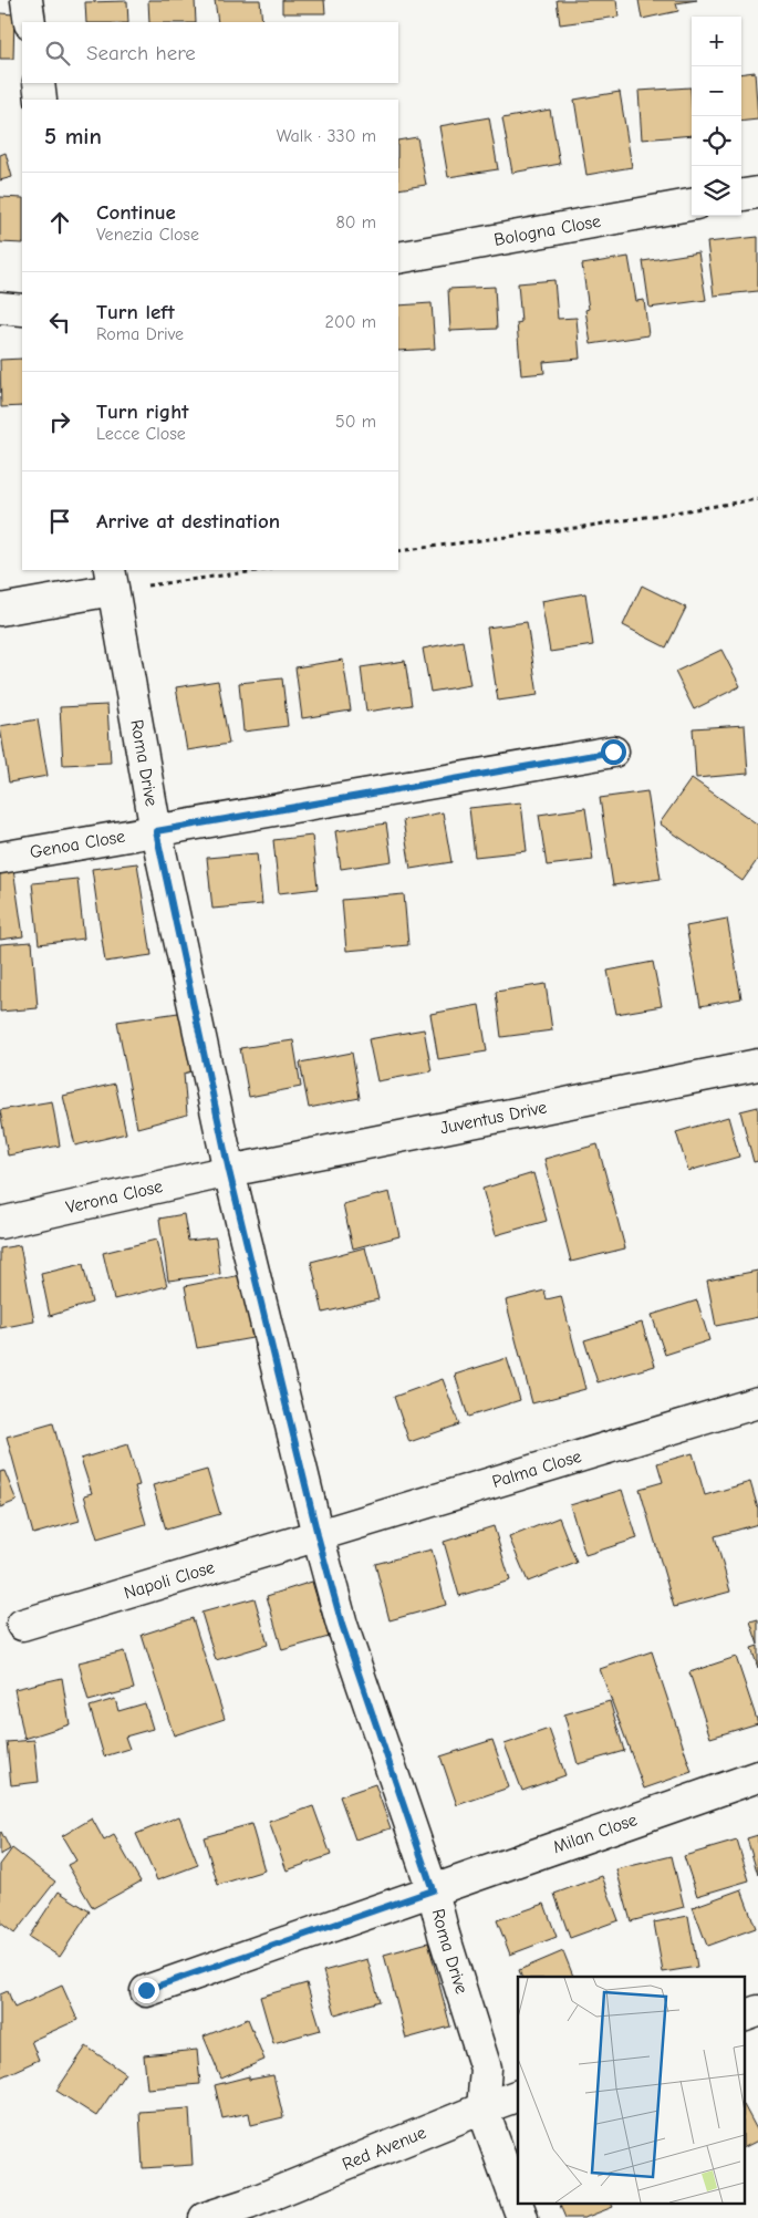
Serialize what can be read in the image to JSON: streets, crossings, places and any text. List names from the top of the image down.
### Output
{
  "streets": {
    "street": [
      "Bologna Close",
      "Roma Drive",
      "Genoa Close",
      "Juventus Drive",
      "Verona Close",
      "Palma Close",
      "Napoli Close",
      "Milan Close",
      "Red Avenue"
    ]
  },
  "crossings": [
    ["Roma Drive", "Genoa Close"],
    ["Roma Drive", "Juventus Drive"],
    ["Roma Drive", "Verona Close"],
    ["Roma Drive", "Palma Close"],
    ["Roma Drive", "Napoli Close"],
    ["Roma Drive", "Milan Close"],
    ["Roma Drive", "Red Avenue"],
    ["Juventus Drive", "Verona Close"],
    ["Palma Close", "Napoli Close"]
  ],
  "page": {
    "map_buttons": ["+", "−"],
    "search": "Search here",
    "heading": ["5 min", "Walk · 330 m"],
    "list": [
      ["Continue", "Venezia Close", "80 m"],
      ["Turn left", "Roma Drive", "200 m"],
      ["Turn right", "Lecce Close", "50 m"],
      "Arrive at destination"
    ]
  }
}
